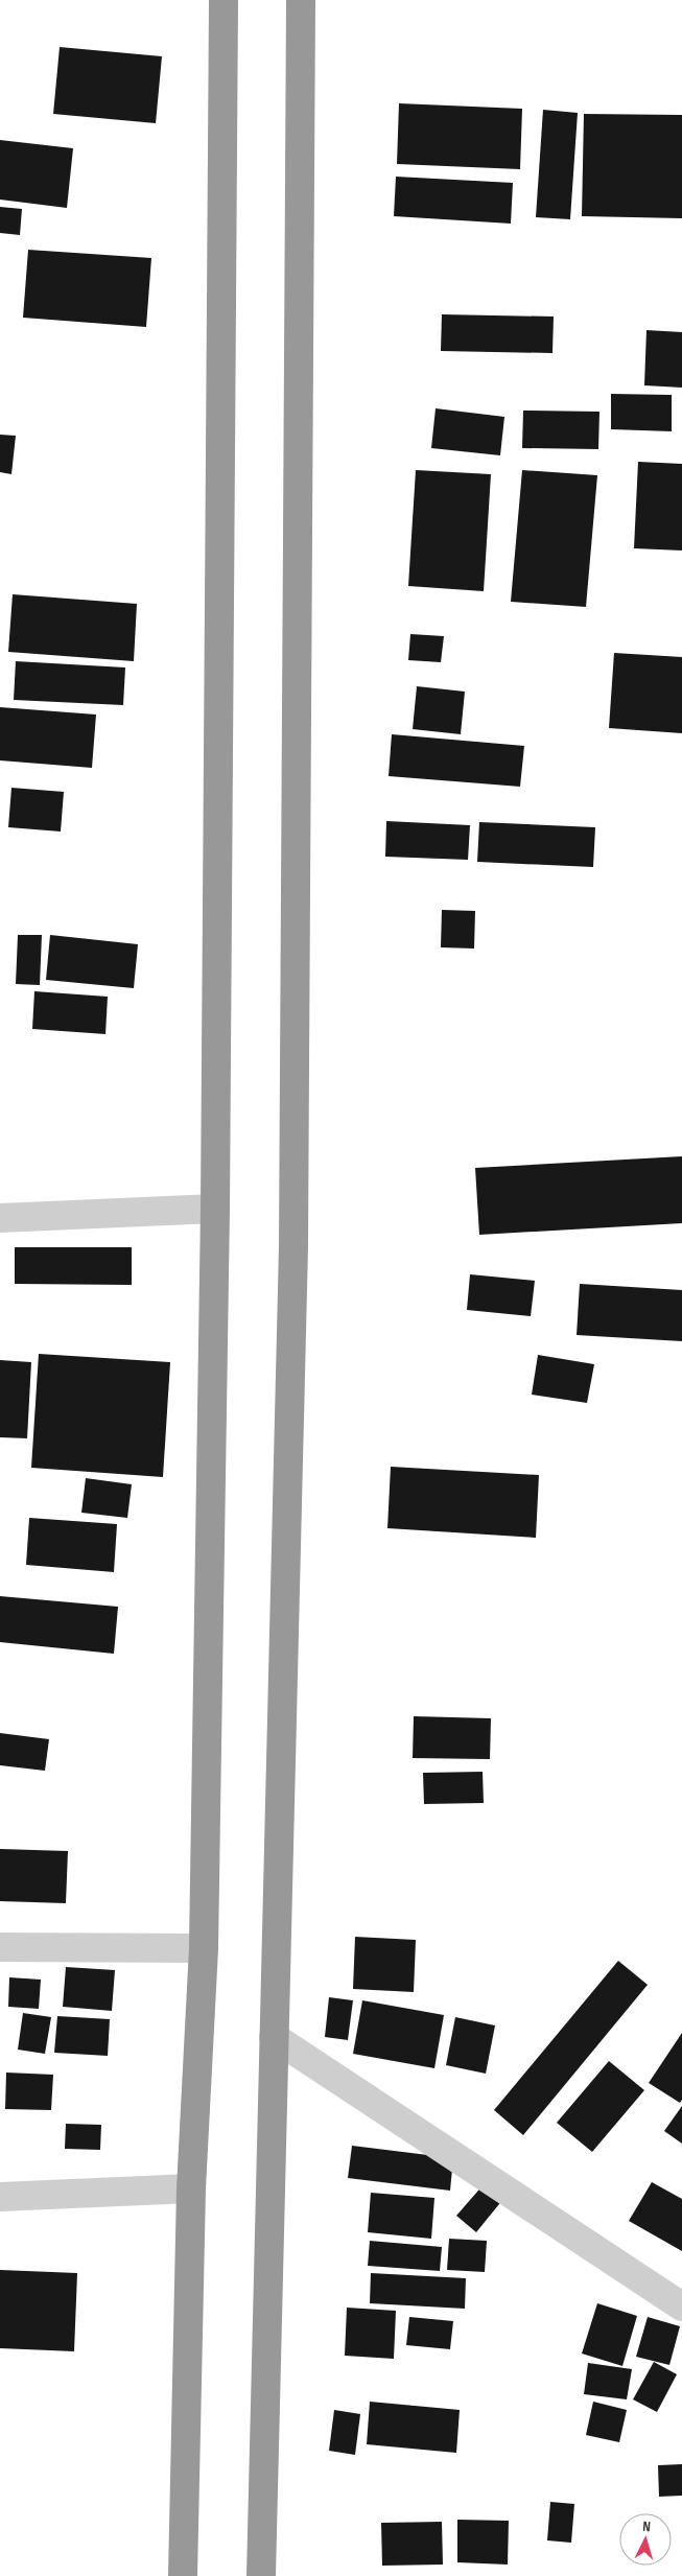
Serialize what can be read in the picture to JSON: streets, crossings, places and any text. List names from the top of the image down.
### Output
{
  "north": "top"
}
